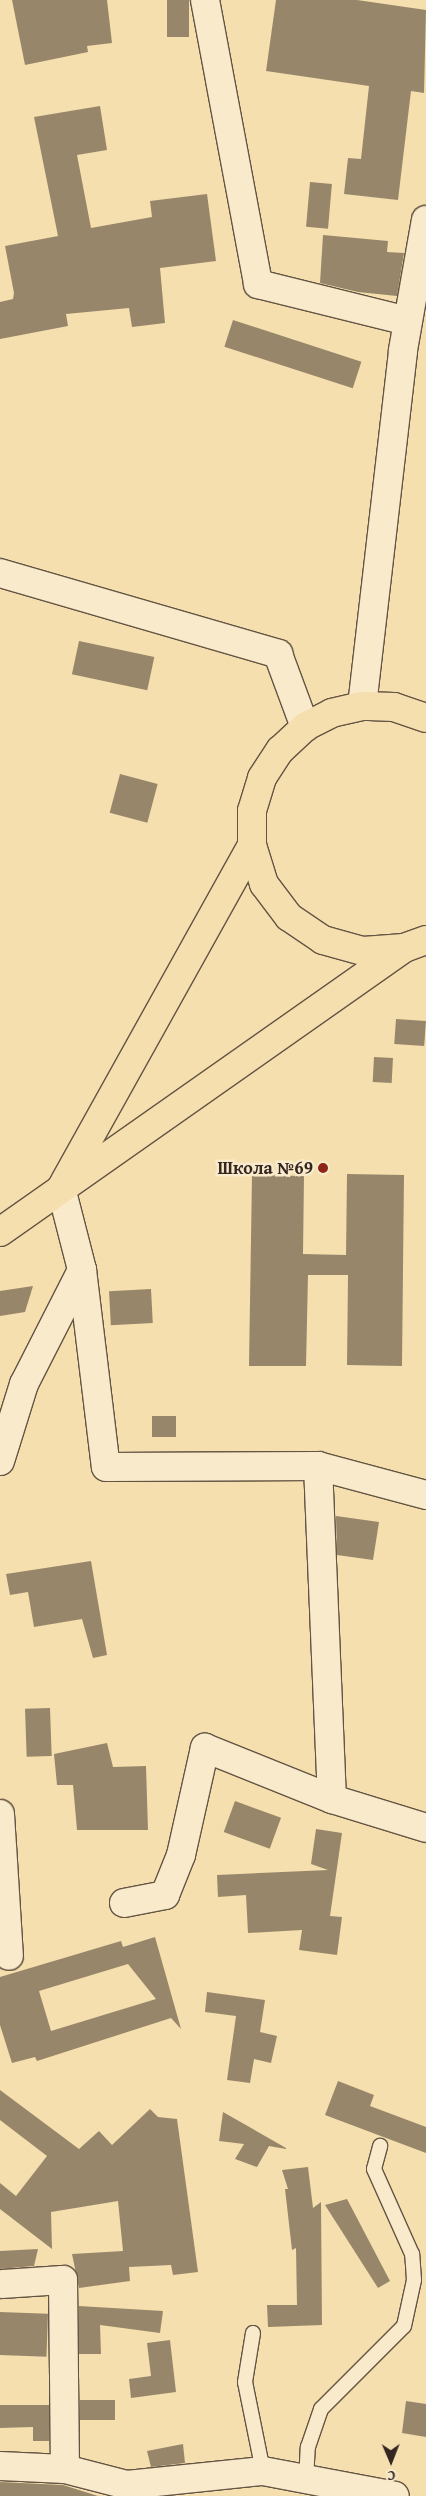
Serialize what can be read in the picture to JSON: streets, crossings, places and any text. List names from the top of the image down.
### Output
{
  "places": ["Школа №69"],
  "north": "bottom"
}
